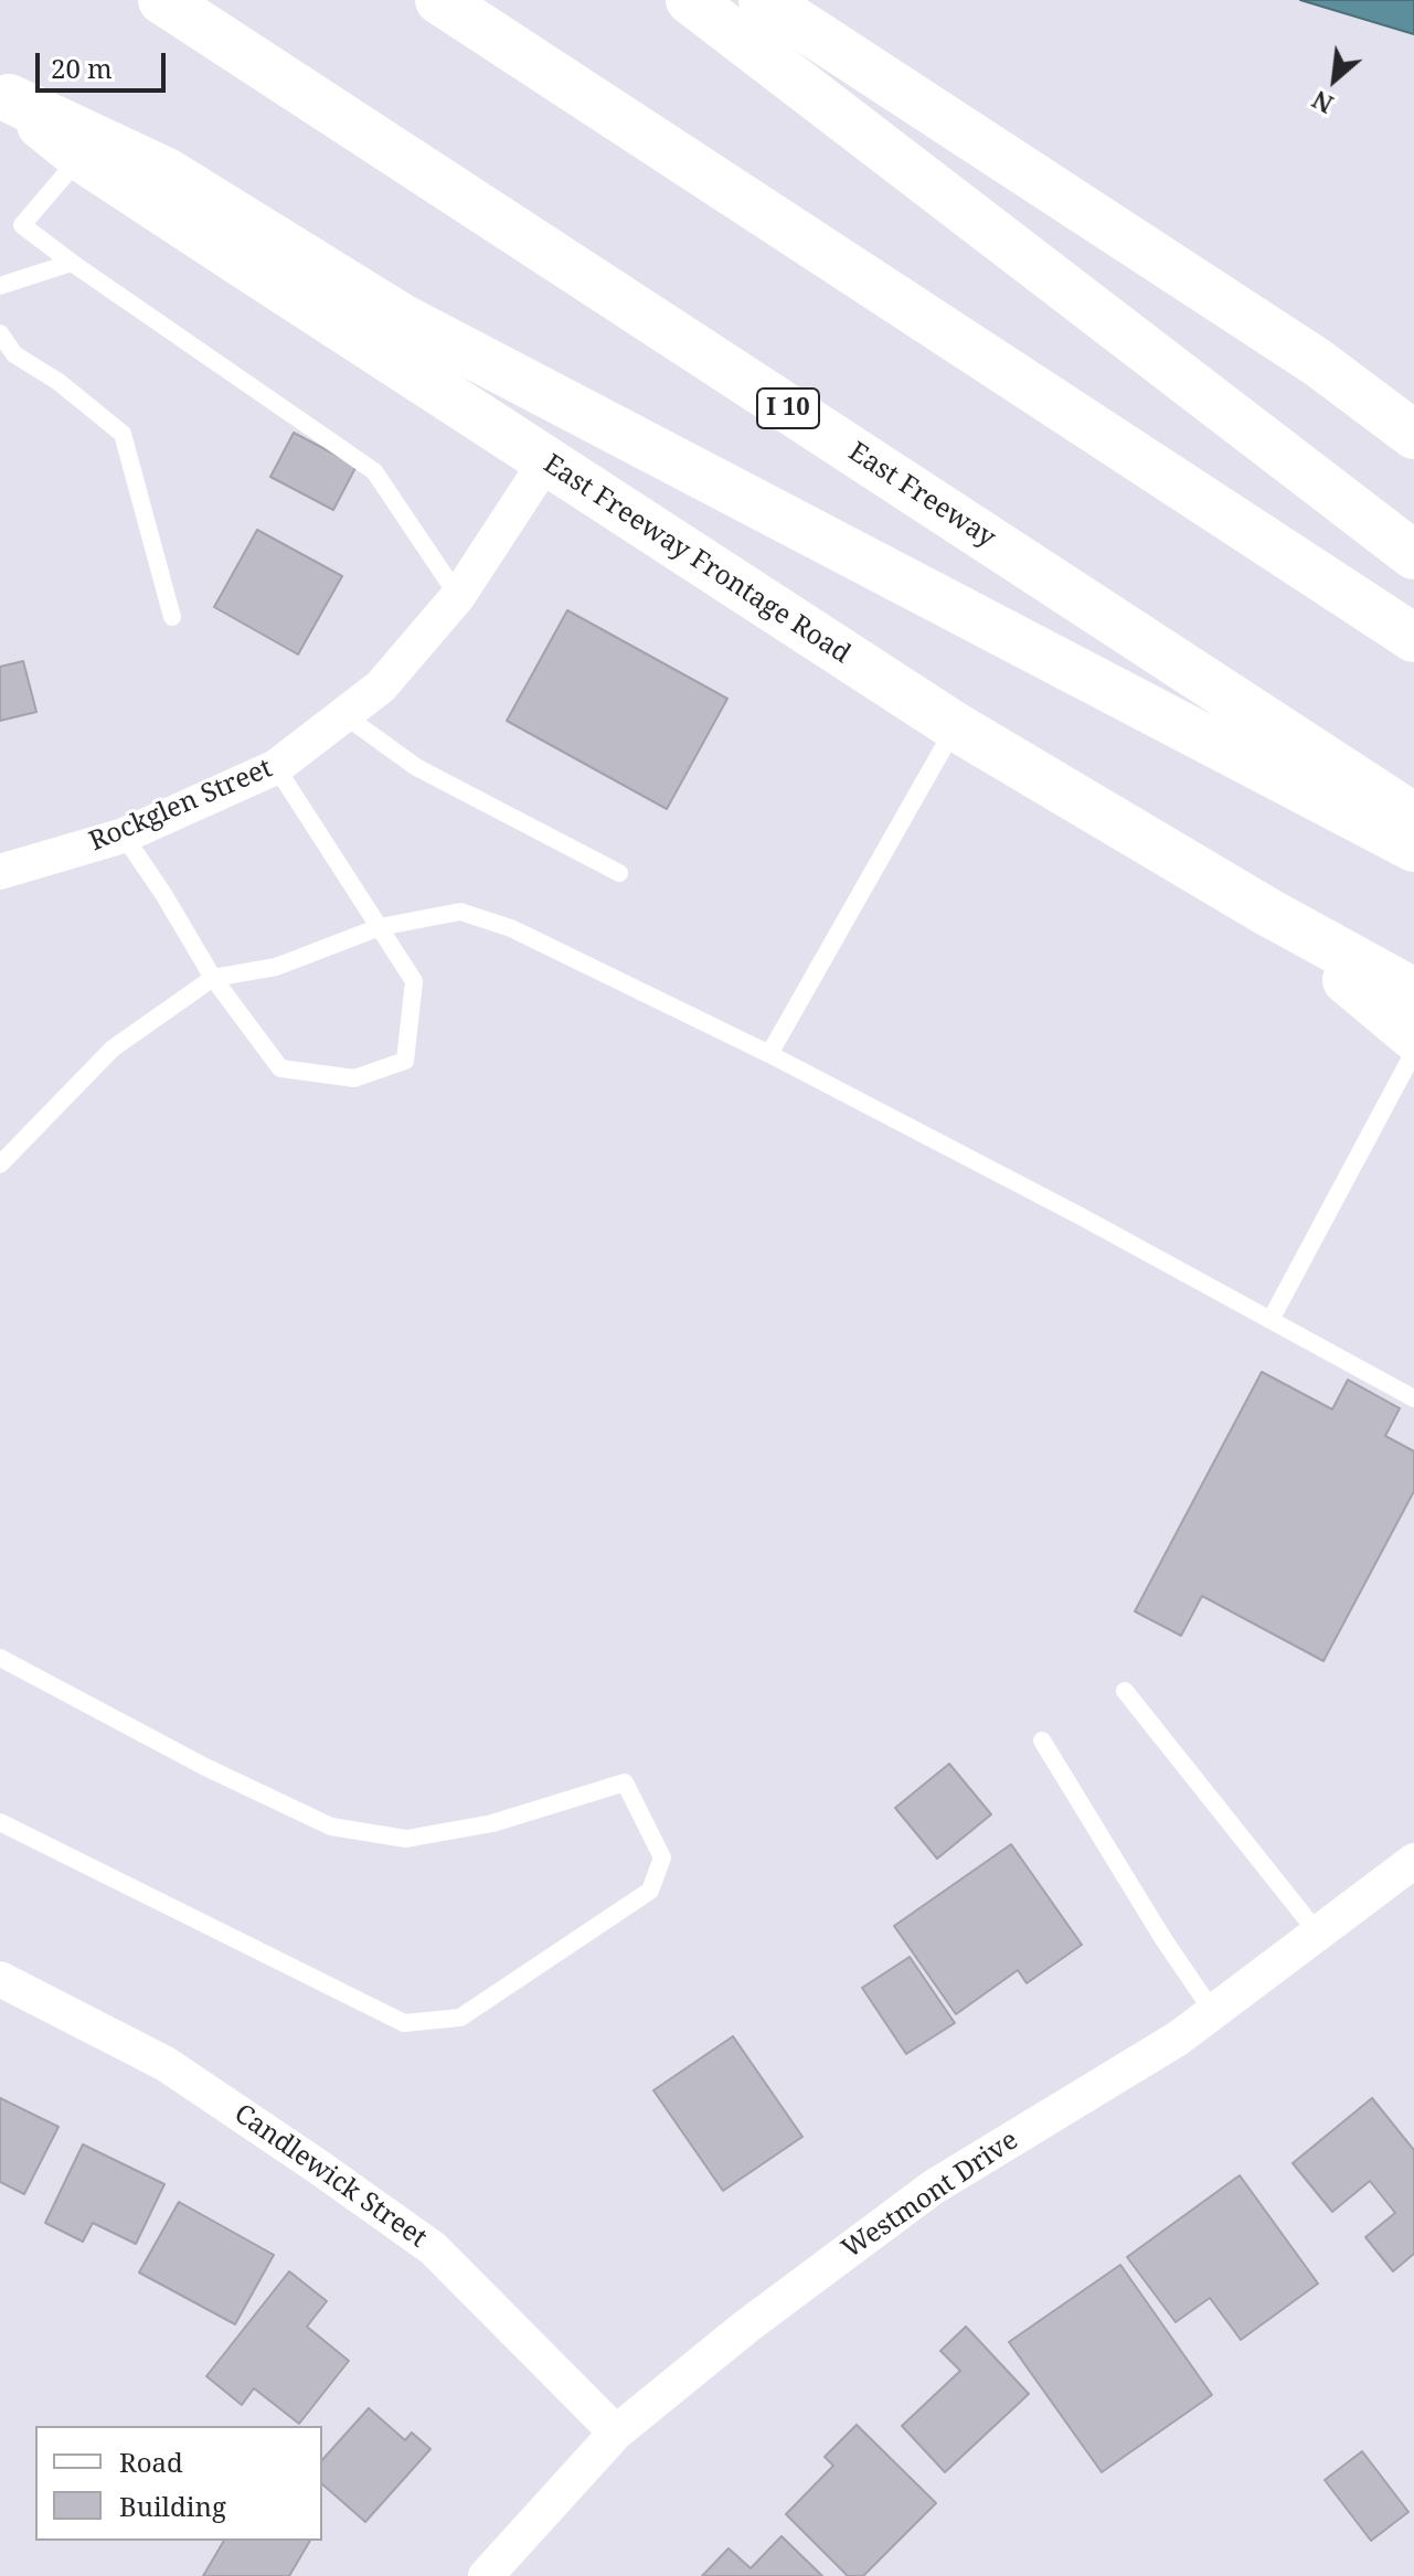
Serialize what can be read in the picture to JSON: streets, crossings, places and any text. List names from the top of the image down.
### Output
{
  "streets": {
    "main road": ["I 10", "East Freeway", "East Freeway Frontage Road"],
    "street": ["Rockglen Street", "Candlewick Street", "Westmont Drive"]
  },
  "crossings": [
    ["East Freeway Frontage Road", "Rockglen Street"],
    ["Candlewick Street", "Westmont Drive"]
  ],
  "legend": ["Road", "Building"],
  "scale_bar": "20 m",
  "north": "bottom left"
}
